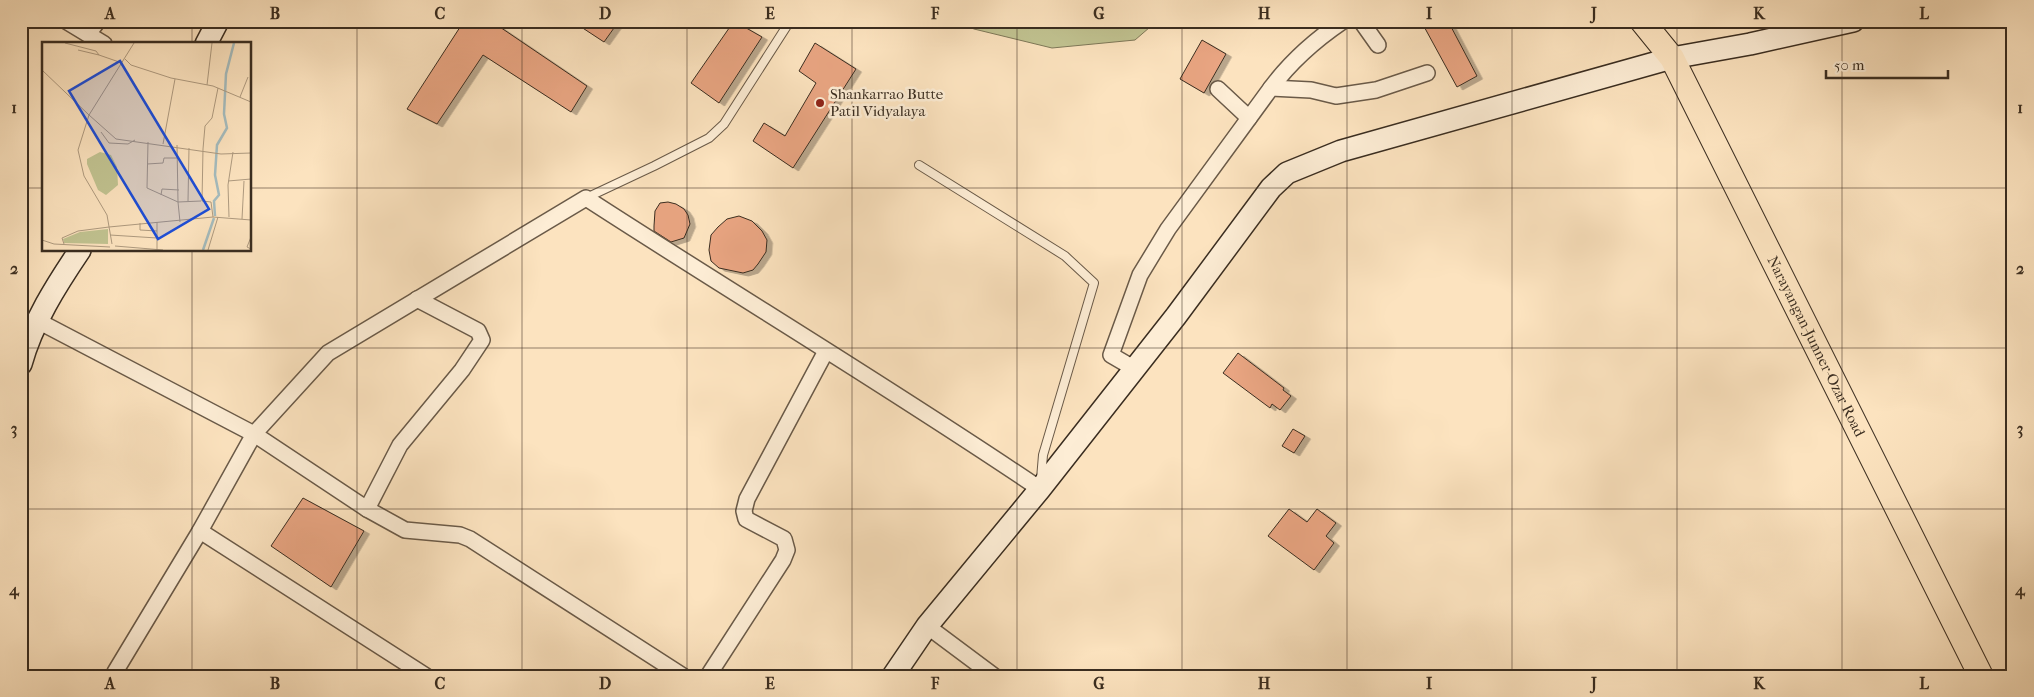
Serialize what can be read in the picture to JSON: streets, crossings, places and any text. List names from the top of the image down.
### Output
{
  "streets": {
    "main road": ["Narayangan-Junner-Ozar Road"]
  },
  "places": ["Shankarrao Butte Patil Vidyalaya"],
  "scale_bar": "50 m",
  "grid": {
    "columns": [
      "A",
      "B",
      "C",
      "D",
      "E",
      "F",
      "G",
      "H",
      "I",
      "J",
      "K",
      "L"
    ],
    "rows": [
      "1",
      "2",
      "3",
      "4"
    ]
  }
}
